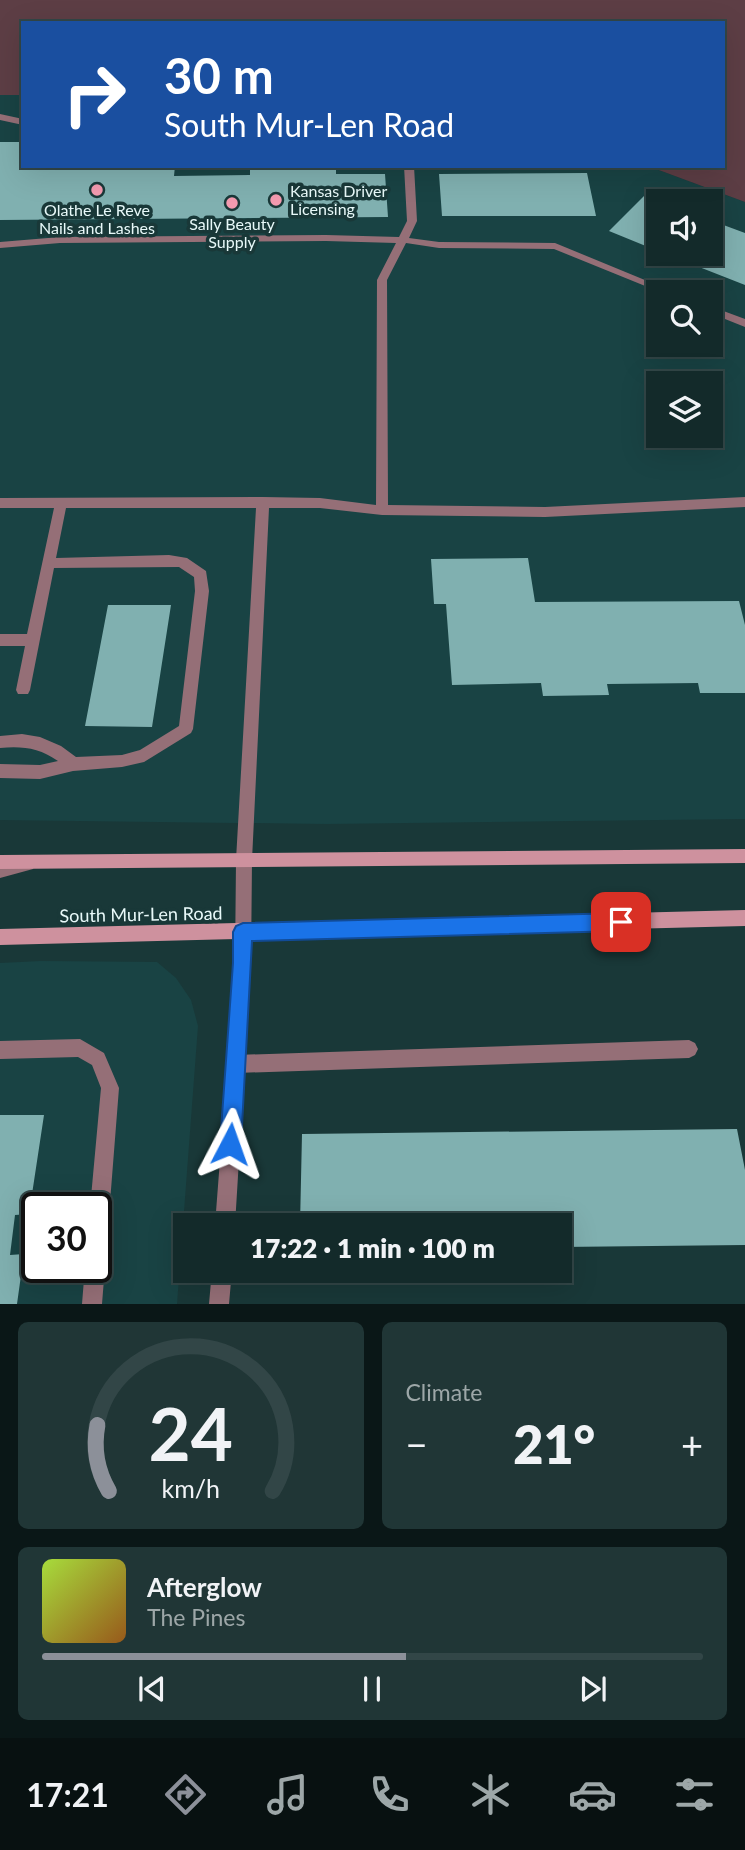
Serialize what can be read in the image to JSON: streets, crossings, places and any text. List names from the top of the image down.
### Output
{
  "streets": {
    "main road": ["South Mur-Len Road"]
  },
  "places": ["Olathe Le Reve Nails and Lashes", "Kansas Driver Licensing", "Sally Beauty Supply"],
  "page": {
    "turn": ["30 m", "South Mur-Len Road"],
    "limit": "30",
    "trip": "17:22 · 1 min · 100 m",
    "tile": "Climate",
    "heat": ["−", "21°", "+"],
    "song": ["Afterglow", "The Pines"],
    "tabs": "17:21",
    "gauge": ["24", "km/h"]
  }
}
